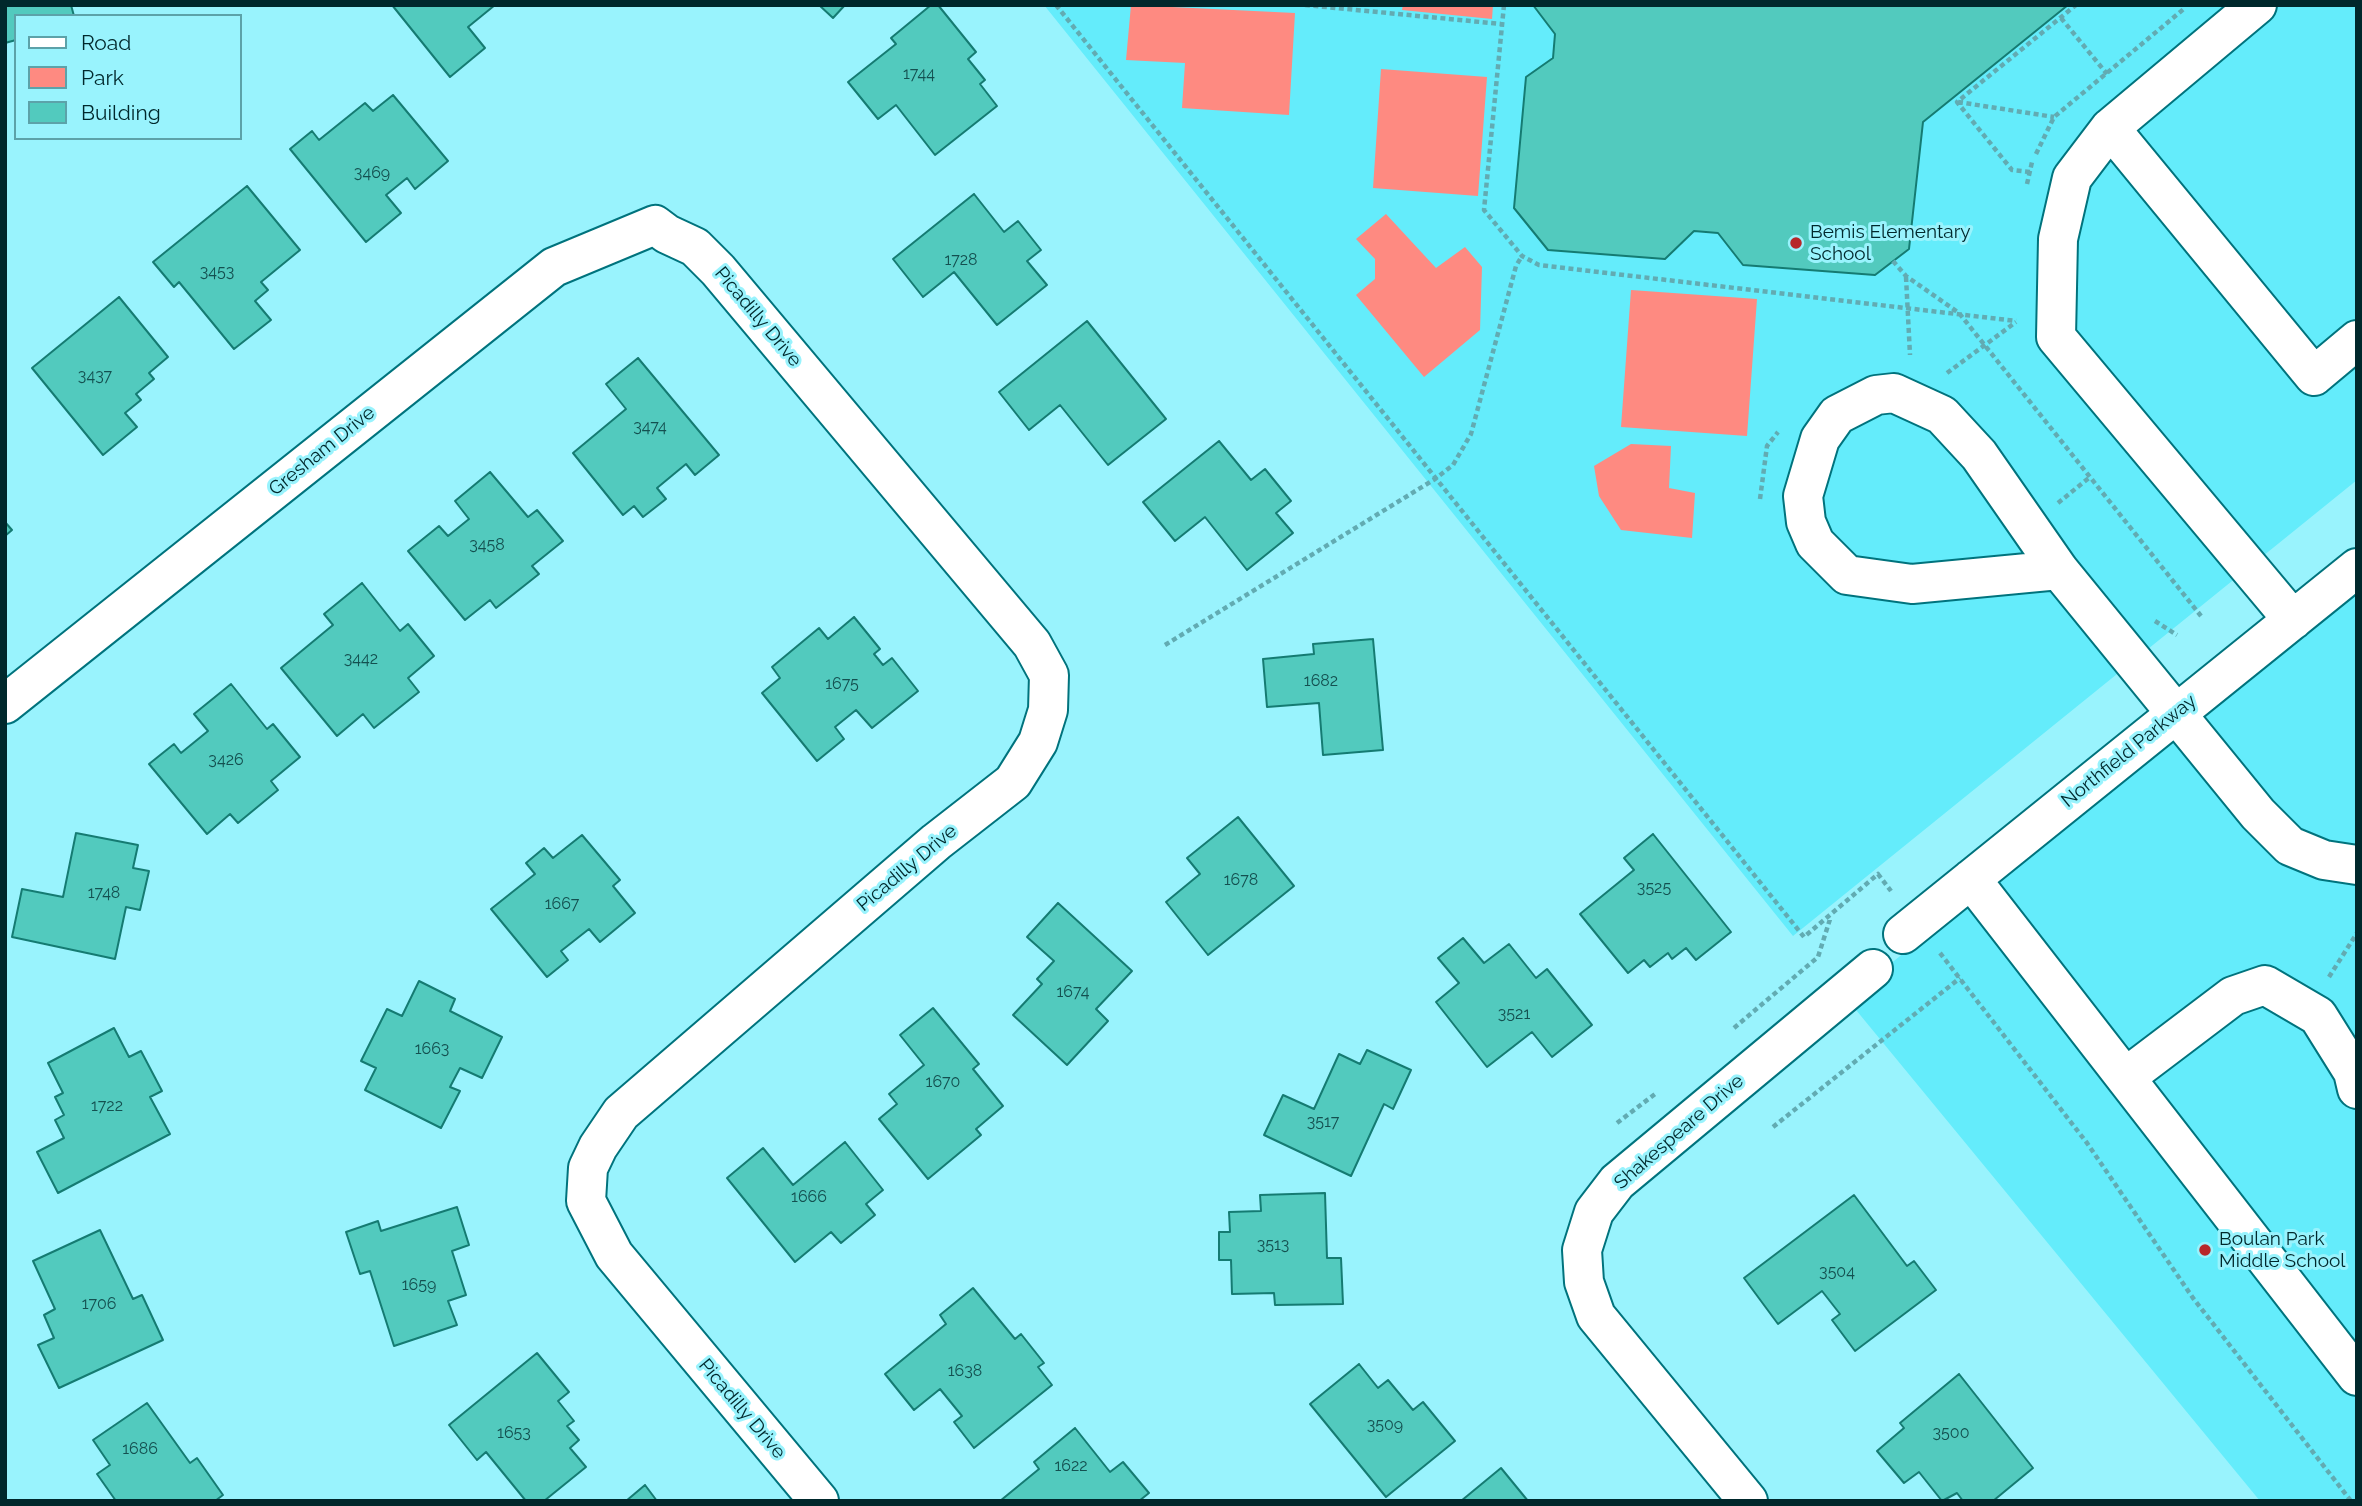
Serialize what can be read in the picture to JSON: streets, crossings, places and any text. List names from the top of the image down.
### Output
{
  "streets": {
    "street": [
      "Picadilly Drive",
      "Gresham Drive",
      "Northfield Parkway",
      "Shakespeare Drive"
    ]
  },
  "crossings": [
    ["Picadilly Drive", "Gresham Drive"]
  ],
  "places": ["Bemis Elementary School", "Boulan Park Middle School"],
  "house_numbers": [
    "1744",
    "3469",
    "1728",
    "3453",
    "3437",
    "3474",
    "3458",
    "3442",
    "1682",
    "1675",
    "3426",
    "1678",
    "3525",
    "1748",
    "1667",
    "1674",
    "3521",
    "1663",
    "1670",
    "1722",
    "3517",
    "1666",
    "3513",
    "3504",
    "1659",
    "1706",
    "1638",
    "3509",
    "1653",
    "3500",
    "1686",
    "1622"
  ],
  "legend": ["Road", "Park", "Building"]
}
